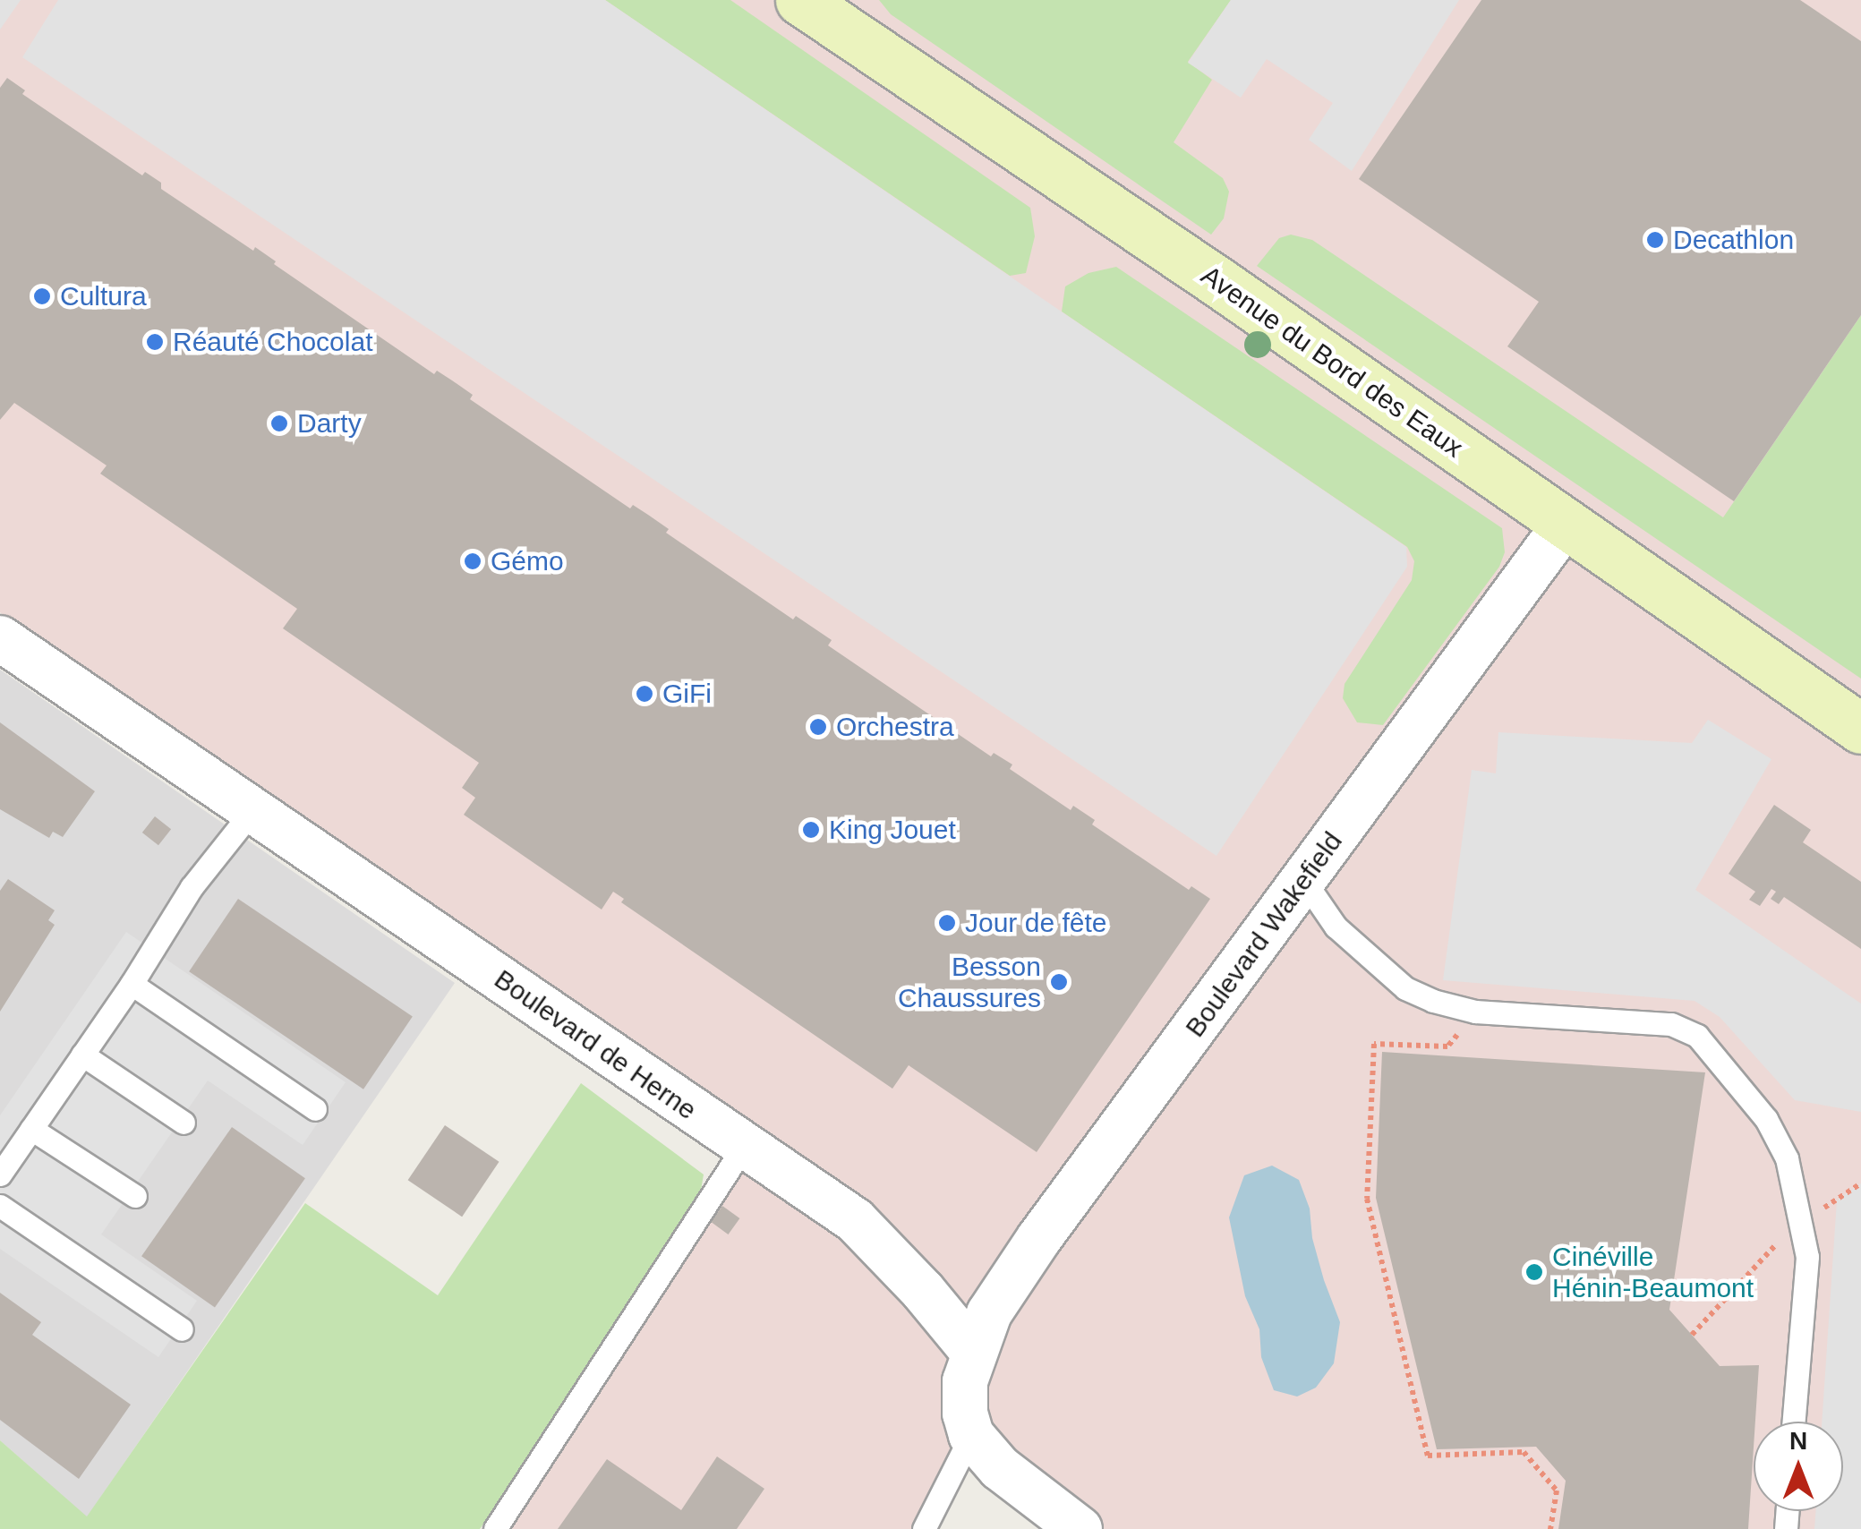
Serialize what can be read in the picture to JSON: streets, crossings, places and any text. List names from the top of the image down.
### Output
{
  "streets": {
    "street": ["Avenue du Bord des Eaux", "Boulevard Wakefield", "Boulevard de Herne"]
  },
  "crossings": [
    ["Avenue du Bord des Eaux", "Boulevard Wakefield"],
    ["Boulevard Wakefield", "Boulevard de Herne"]
  ],
  "places": [
    "Decathlon",
    "Cultura",
    "Réauté Chocolat",
    "Darty",
    "Gémo",
    "GiFi",
    "Orchestra",
    "King Jouet",
    "Jour de fête",
    "Besson Chaussures",
    "Cinéville Hénin-Beaumont"
  ],
  "north": "top"
}
